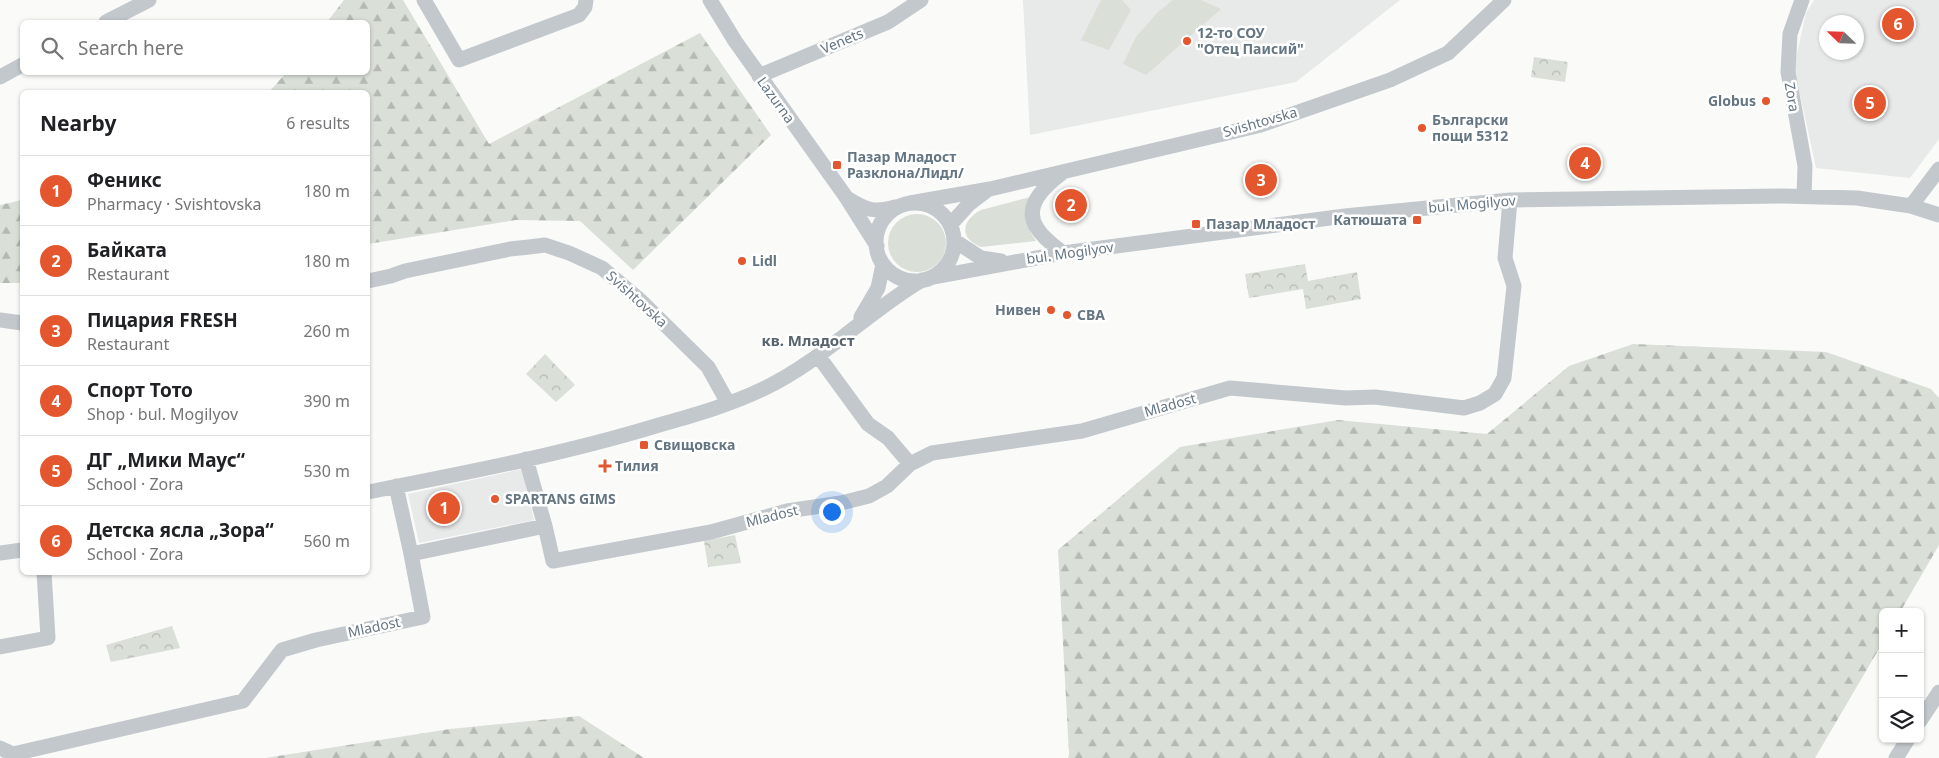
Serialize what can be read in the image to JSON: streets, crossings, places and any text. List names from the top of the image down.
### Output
{
  "streets": {
    "street": [
      "Venets",
      "Zora",
      "Lazurna",
      "Svishtovska",
      "bul. Mogilyov",
      "Mladost"
    ]
  },
  "crossings": [
    ["Venets", "Lazurna"],
    ["Zora", "bul. Mogilyov"],
    ["Lazurna", "Svishtovska"],
    ["Lazurna", "bul. Mogilyov"],
    ["Svishtovska", "bul. Mogilyov"],
    ["bul. Mogilyov", "Mladost"]
  ],
  "districts": ["кв. Младост"],
  "places": {
    "other": [
      "12-то СОУ \"Отец Паисий\"",
      "Globus",
      "Български пощи 5312",
      "Lidl",
      "Нивен",
      "CBA",
      "SPARTANS GIMS"
    ],
    "transit": [
      "Пазар Младост Разклона/Лидл/",
      "Катюшата",
      "Пазар Младост",
      "Свищовска"
    ],
    "health": ["Тилия"]
  },
  "north": "top left",
  "page": {
    "pins": [
      "6",
      "5",
      "4",
      "3",
      "2",
      "1"
    ],
    "search": "Search here",
    "heading": ["Nearby", "6 results"],
    "list": [
      {
        "mark": "1",
        "name": "Феникс",
        "note": "Pharmacy · Svishtovska",
        "value": "180 m"
      },
      {
        "mark": "2",
        "name": "Байката",
        "note": "Restaurant",
        "value": "180 m"
      },
      {
        "mark": "3",
        "name": "Пицария FRESH",
        "note": "Restaurant",
        "value": "260 m"
      },
      {
        "mark": "4",
        "name": "Спорт Тото",
        "note": "Shop · bul. Mogilyov",
        "value": "390 m"
      },
      {
        "mark": "5",
        "name": "ДГ „Мики Маус“",
        "note": "School · Zora",
        "value": "530 m"
      },
      {
        "mark": "6",
        "name": "Детска ясла „Зора“",
        "note": "School · Zora",
        "value": "560 m"
      }
    ],
    "map_buttons": ["+", "−"]
  }
}
